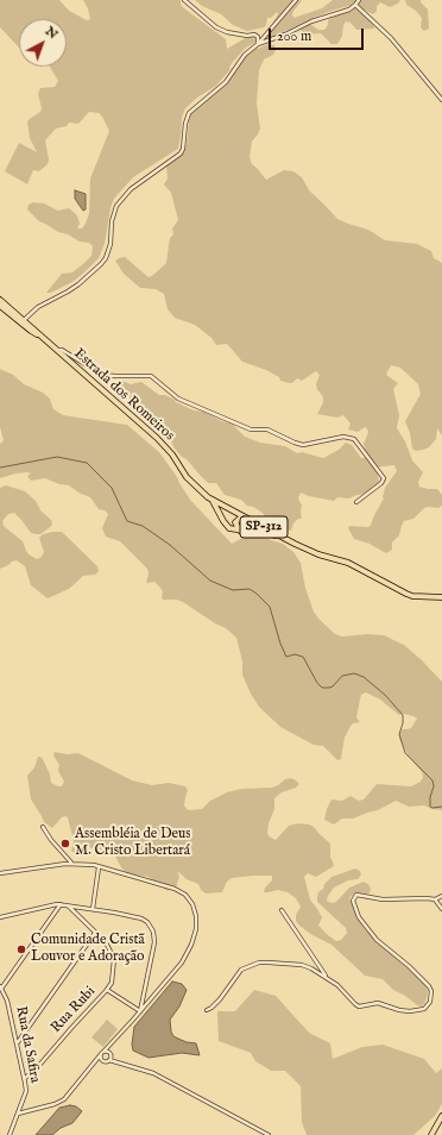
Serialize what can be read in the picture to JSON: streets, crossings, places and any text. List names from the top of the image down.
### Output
{
  "streets": {
    "main road": ["Estrada dos Romeiros", "SP-312"],
    "street": ["Rua Rubi", "Rua da Safira"]
  },
  "crossings": [
    ["Rua Rubi", "Rua da Safira"]
  ],
  "places": ["Assembléia de Deus M. Cristo Libertará", "Comunidade Cristã Louvor e Adoração"],
  "scale_bar": "200 m",
  "north": "top right"
}
